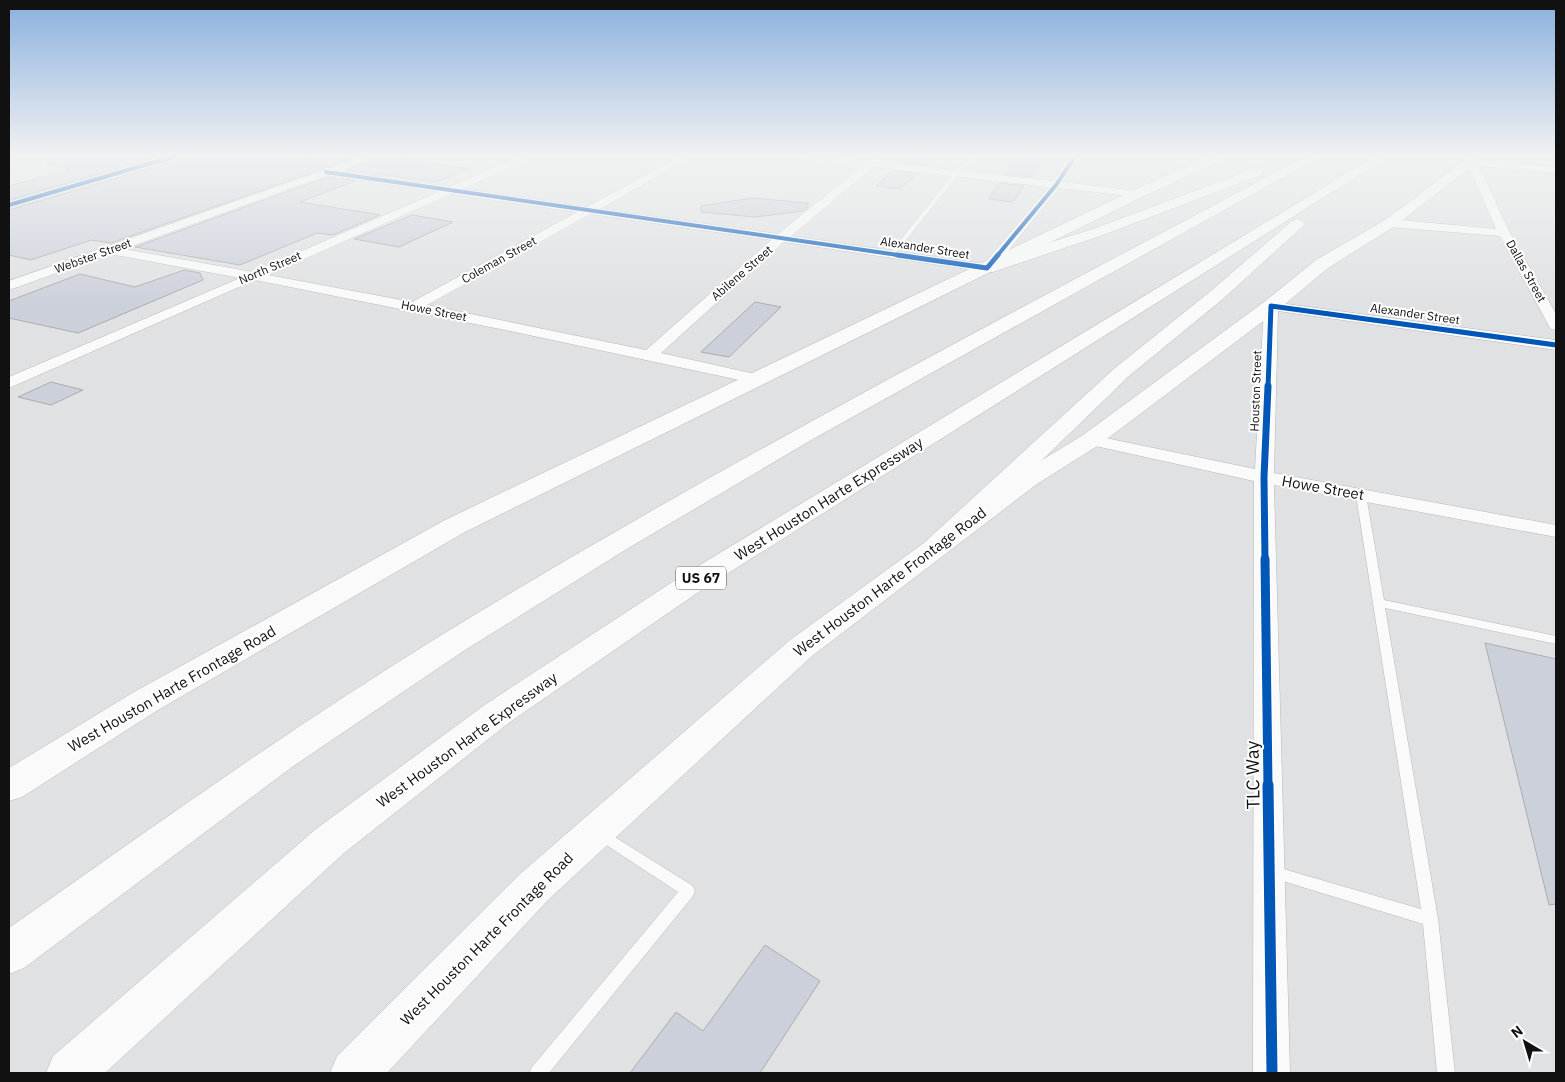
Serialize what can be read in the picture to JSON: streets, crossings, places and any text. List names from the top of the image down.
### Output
{
  "streets": {
    "main road": ["West Houston Harte Expressway", "US 67", "West Houston Harte Frontage Road"],
    "street": [
      "Alexander Street",
      "Webster Street",
      "Coleman Street",
      "North Street",
      "Dallas Street",
      "Abilene Street",
      "Howe Street",
      "Houston Street",
      "TLC Way"
    ]
  },
  "crossings": [
    ["Alexander Street", "Coleman Street"],
    ["Alexander Street", "Abilene Street"],
    ["Alexander Street", "Houston Street"],
    ["Alexander Street", "West Houston Harte Frontage Road"],
    ["Webster Street", "Howe Street"],
    ["Coleman Street", "Howe Street"],
    ["North Street", "Howe Street"],
    ["Abilene Street", "Howe Street"],
    ["Howe Street", "Houston Street"],
    ["Howe Street", "West Houston Harte Frontage Road"],
    ["Howe Street", "TLC Way"],
    ["Houston Street", "West Houston Harte Frontage Road"],
    ["Houston Street", "TLC Way"]
  ],
  "north": "top left"
}
